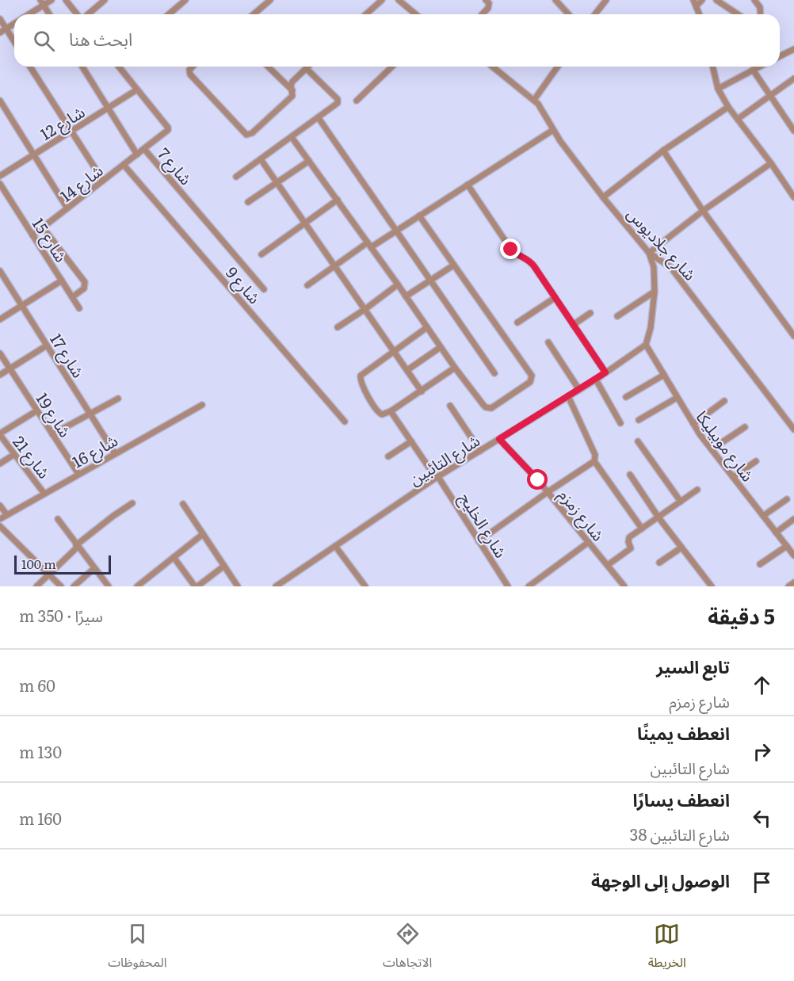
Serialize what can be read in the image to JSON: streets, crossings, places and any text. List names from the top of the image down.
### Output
{
  "streets": {
    "street": [
      "شارع 12",
      "شارع 7",
      "شارع 14",
      "شارع 15",
      "شارع جلاديوس",
      "شارع 9",
      "شارع 17",
      "شارع 19",
      "شارع موبيليكا",
      "شارع 16",
      "شارع 21",
      "شارع التائبين",
      "شارع زمزم",
      "شارع الخليج"
    ]
  },
  "crossings": [
    ["شارع 12", "شارع 7"],
    ["شارع 7", "شارع 14"],
    ["شارع 14", "شارع 15"],
    ["شارع 14", "شارع 9"],
    ["شارع 17", "شارع 16"],
    ["شارع 19", "شارع 16"],
    ["شارع موبيليكا", "شارع التائبين"],
    ["شارع 16", "شارع 21"],
    ["شارع التائبين", "شارع زمزم"],
    ["شارع التائبين", "شارع الخليج"]
  ],
  "scale_bar": "100 m",
  "page": {
    "search": "ابحث هنا",
    "scale": "100 m",
    "heading": ["5 دقيقة", "سيرًا · 350 m"],
    "list": [
      ["تابع السير", "شارع زمزم", "60 m"],
      ["انعطف يمينًا", "شارع التائبين", "130 m"],
      ["انعطف يسارًا", "شارع التائبين 38", "160 m"],
      "الوصول إلى الوجهة"
    ],
    "nav": ["الخريطة", "الاتجاهات", "المحفوظات"]
  }
}
